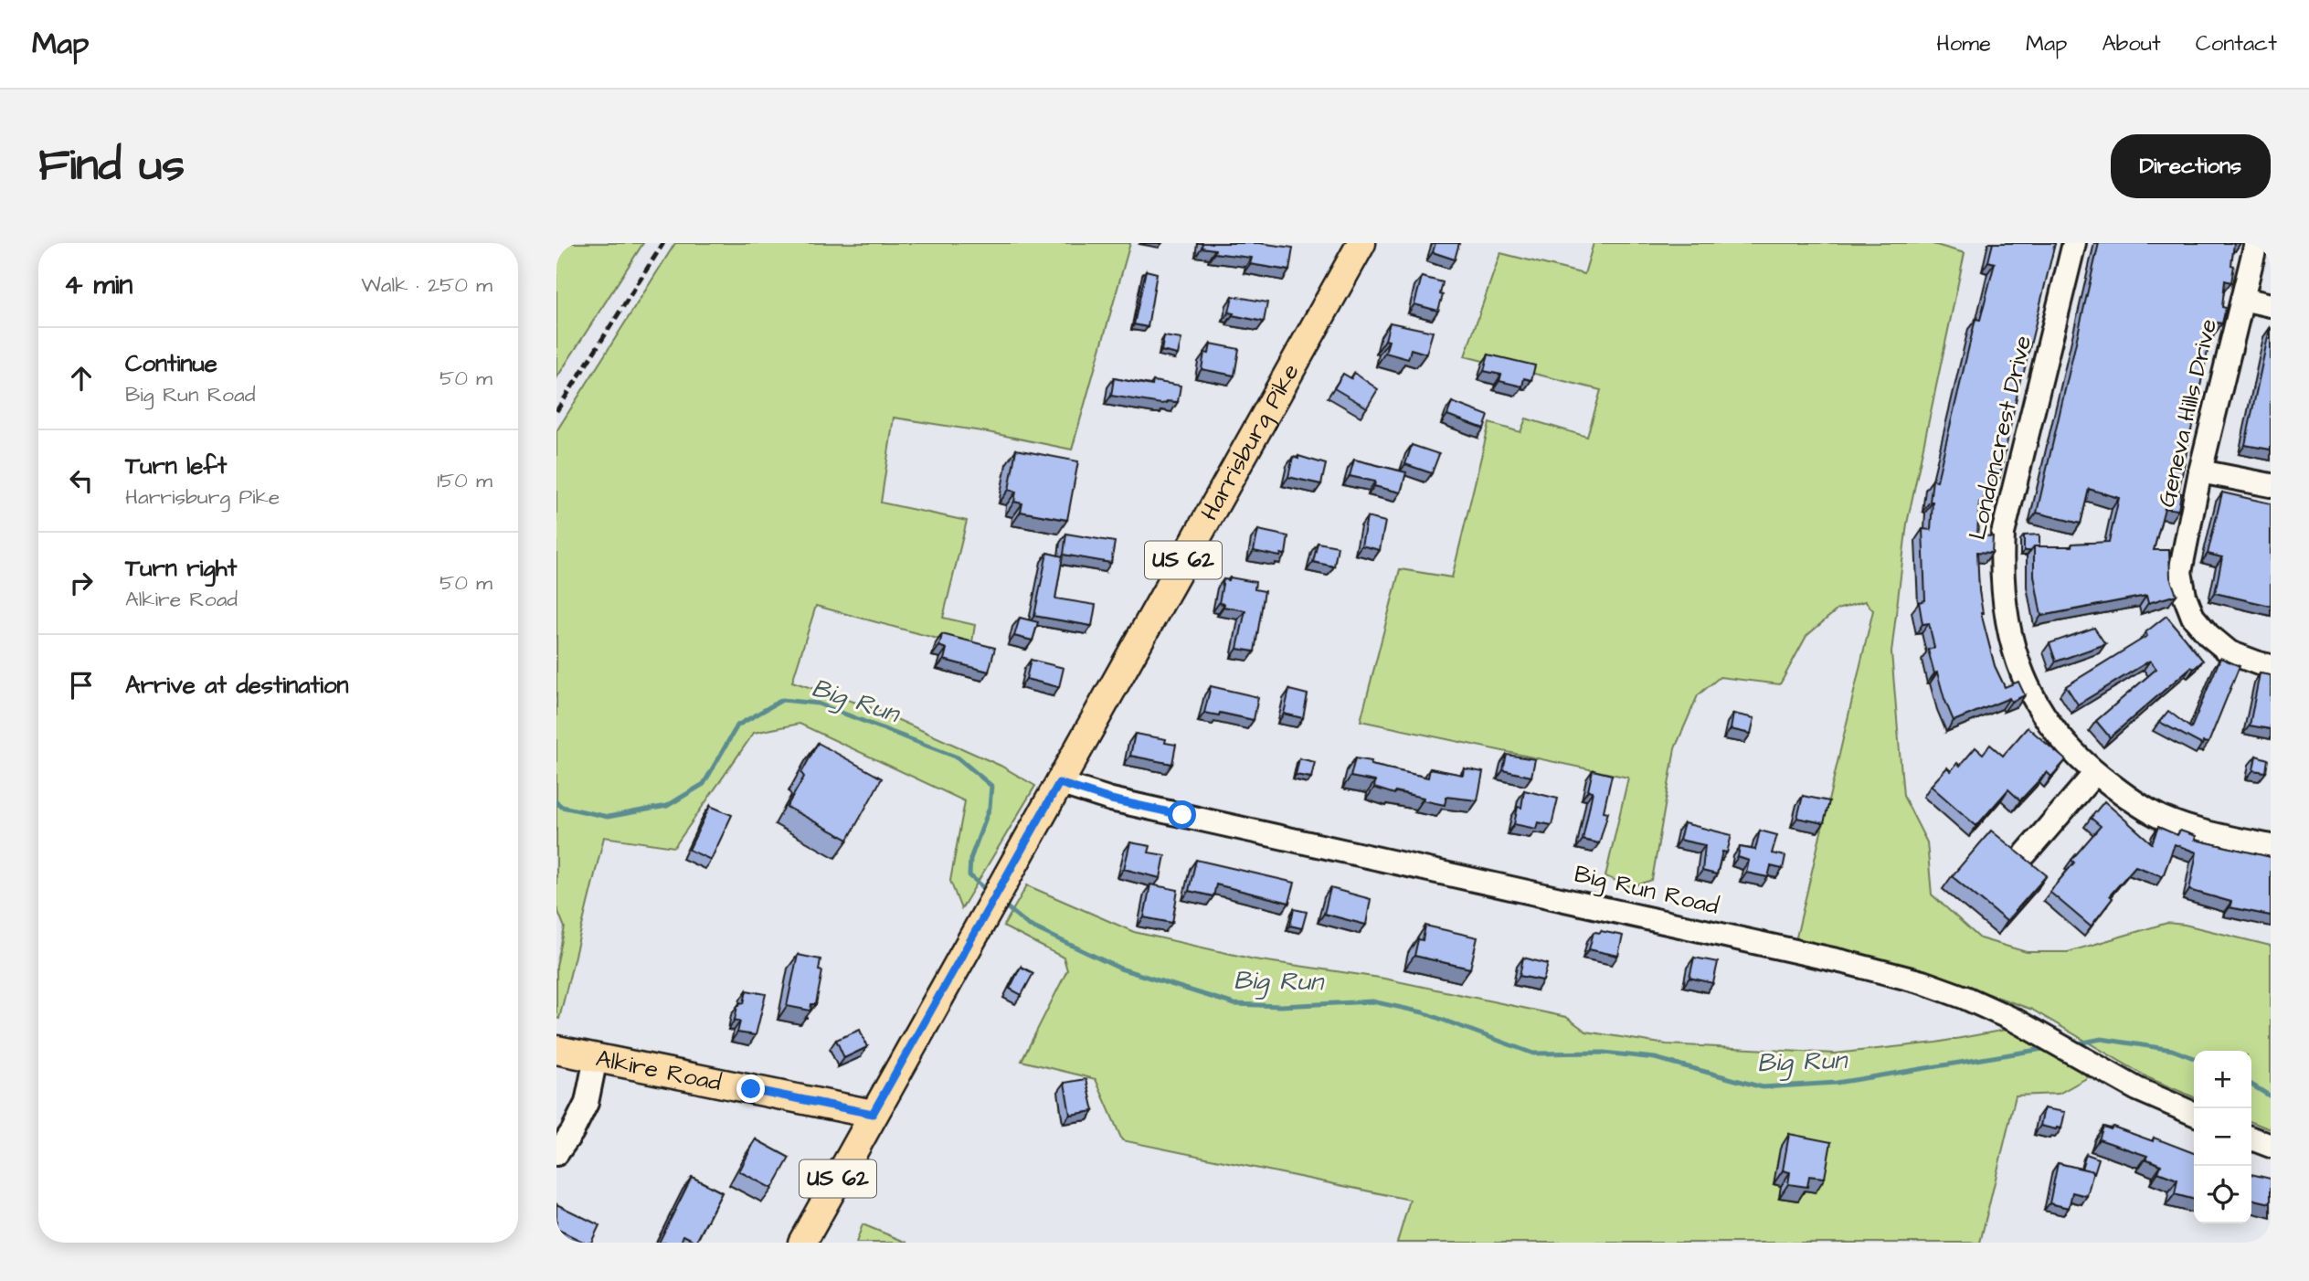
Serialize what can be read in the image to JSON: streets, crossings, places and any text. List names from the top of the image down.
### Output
{
  "streets": {
    "main road": ["Harrisburg Pike", "US 62", "Alkire Road"],
    "street": ["Geneva Hills Drive", "Londoncrest Drive", "Big Run Road"]
  },
  "crossings": [
    ["Harrisburg Pike", "Big Run Road"],
    ["Harrisburg Pike", "Alkire Road"]
  ],
  "water": ["Big Run"],
  "page": {
    "header": "Map",
    "nav": [
      "Home",
      "Map",
      "About",
      "Contact"
    ],
    "buttons": "Directions",
    "title": "Find us",
    "heading": ["4 min", "Walk · 250 m"],
    "list": [
      ["Continue", "Big Run Road", "50 m"],
      ["Turn left", "Harrisburg Pike", "150 m"],
      ["Turn right", "Alkire Road", "50 m"],
      "Arrive at destination"
    ],
    "map_buttons": ["+", "−"]
  }
}
